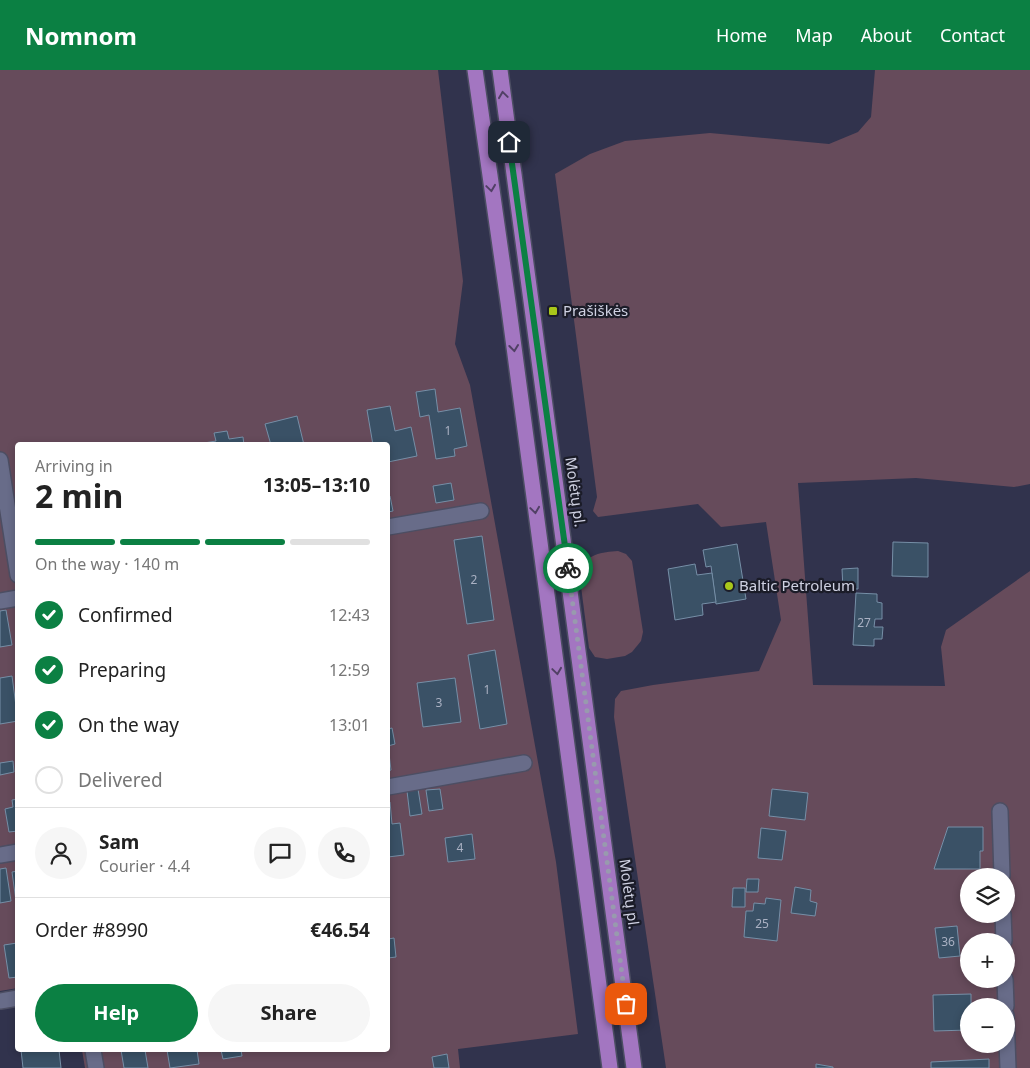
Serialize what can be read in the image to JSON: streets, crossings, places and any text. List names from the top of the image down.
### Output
{
  "streets": {
    "highway": ["Molėtų pl."]
  },
  "places": {
    "transit": ["Prašiškės"],
    "other": ["Baltic Petroleum"]
  },
  "house_numbers": [
    "1",
    "2",
    "27",
    "1",
    "3",
    "4",
    "25",
    "36"
  ],
  "page": {
    "header": "Nomnom",
    "nav": [
      "Home",
      "Map",
      "About",
      "Contact"
    ],
    "heading": ["2 min", "Arriving in", "13:05–13:10"],
    "panel": [
      "Sam",
      "Courier · 4.4",
      "Order #8990",
      "€46.54"
    ],
    "bar": "On the way · 140 m",
    "list": [
      ["Confirmed", "12:43"],
      ["Preparing", "12:59"],
      ["On the way", "13:01"],
      "Delivered"
    ],
    "map_buttons": ["+", "−"],
    "buttons": ["Help", "Share"]
  }
}
